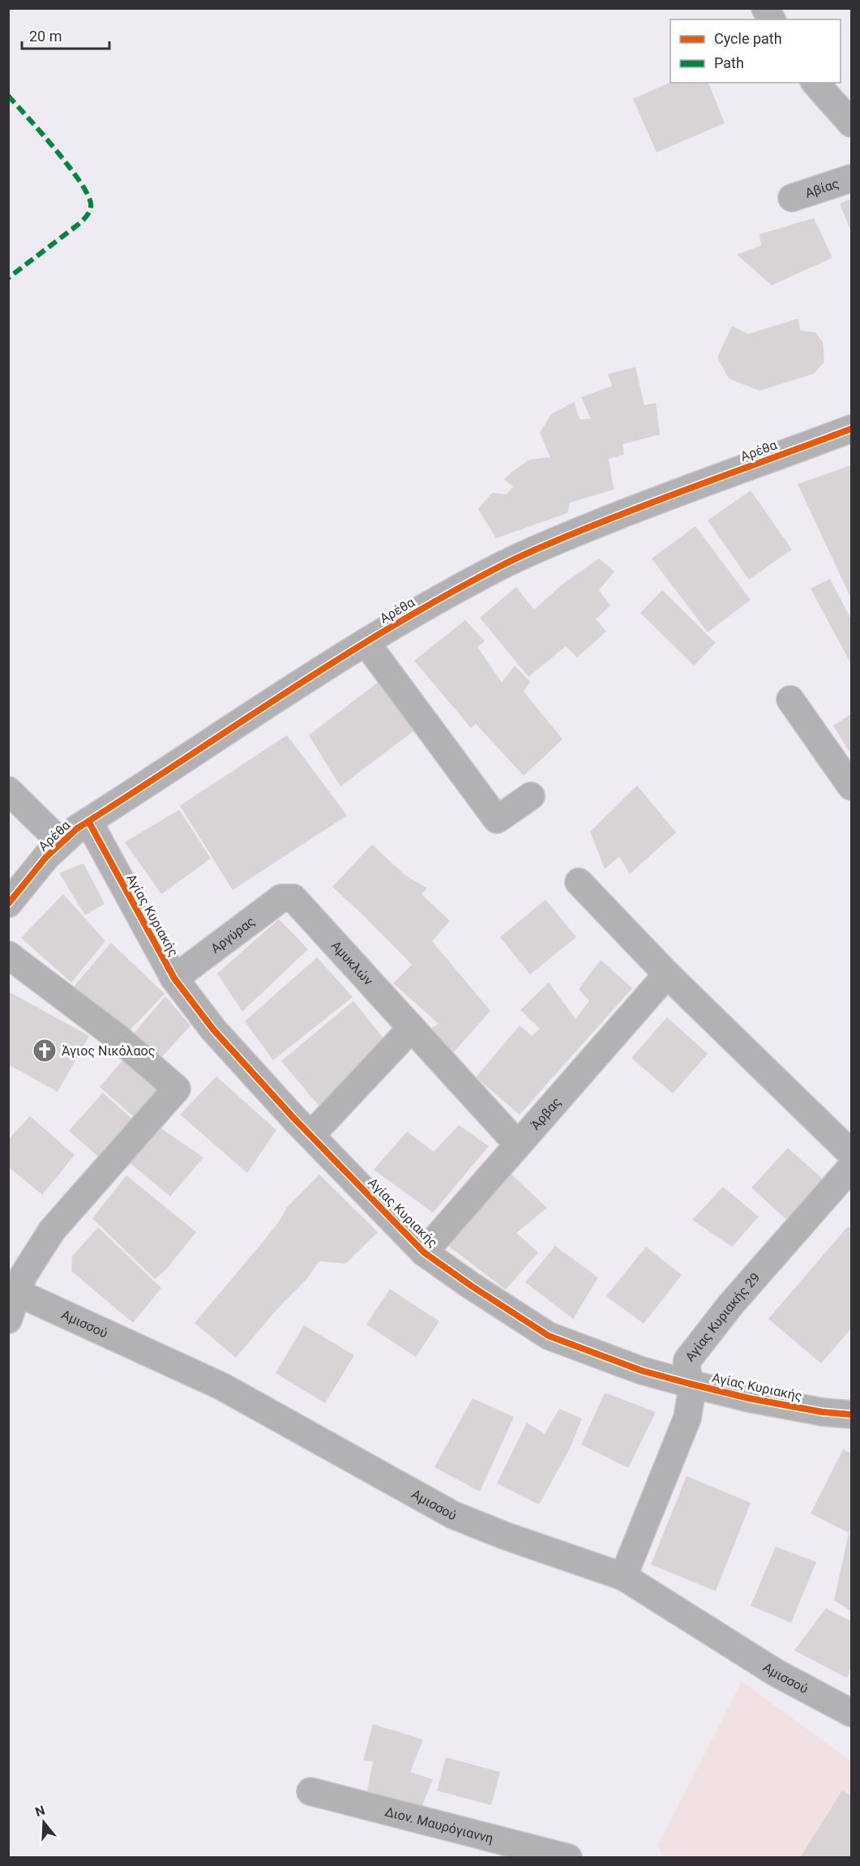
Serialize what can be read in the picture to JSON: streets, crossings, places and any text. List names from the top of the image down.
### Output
{
  "streets": {
    "street": [
      "Αβίας",
      "Αρέθα",
      "Αγίας Κυριακής",
      "Αργύρας",
      "Αμυκλών",
      "Άρβας",
      "Αγίας Κυριακής 29",
      "Αμισσού",
      "Διον. Μαυρόγιαννη"
    ]
  },
  "crossings": [
    ["Αρέθα", "Αγίας Κυριακής"],
    ["Αγίας Κυριακής", "Αργύρας"],
    ["Αγίας Κυριακής", "Άρβας"],
    ["Αγίας Κυριακής", "Αγίας Κυριακής 29"],
    ["Αργύρας", "Αμυκλών"],
    ["Αμυκλών", "Άρβας"],
    ["Αγίας Κυριακής 29", "Αμισσού"]
  ],
  "places": {
    "church": ["Άγιος Νικόλαος"]
  },
  "legend": ["Cycle path", "Path"],
  "scale_bar": "20 m",
  "north": "top"
}
